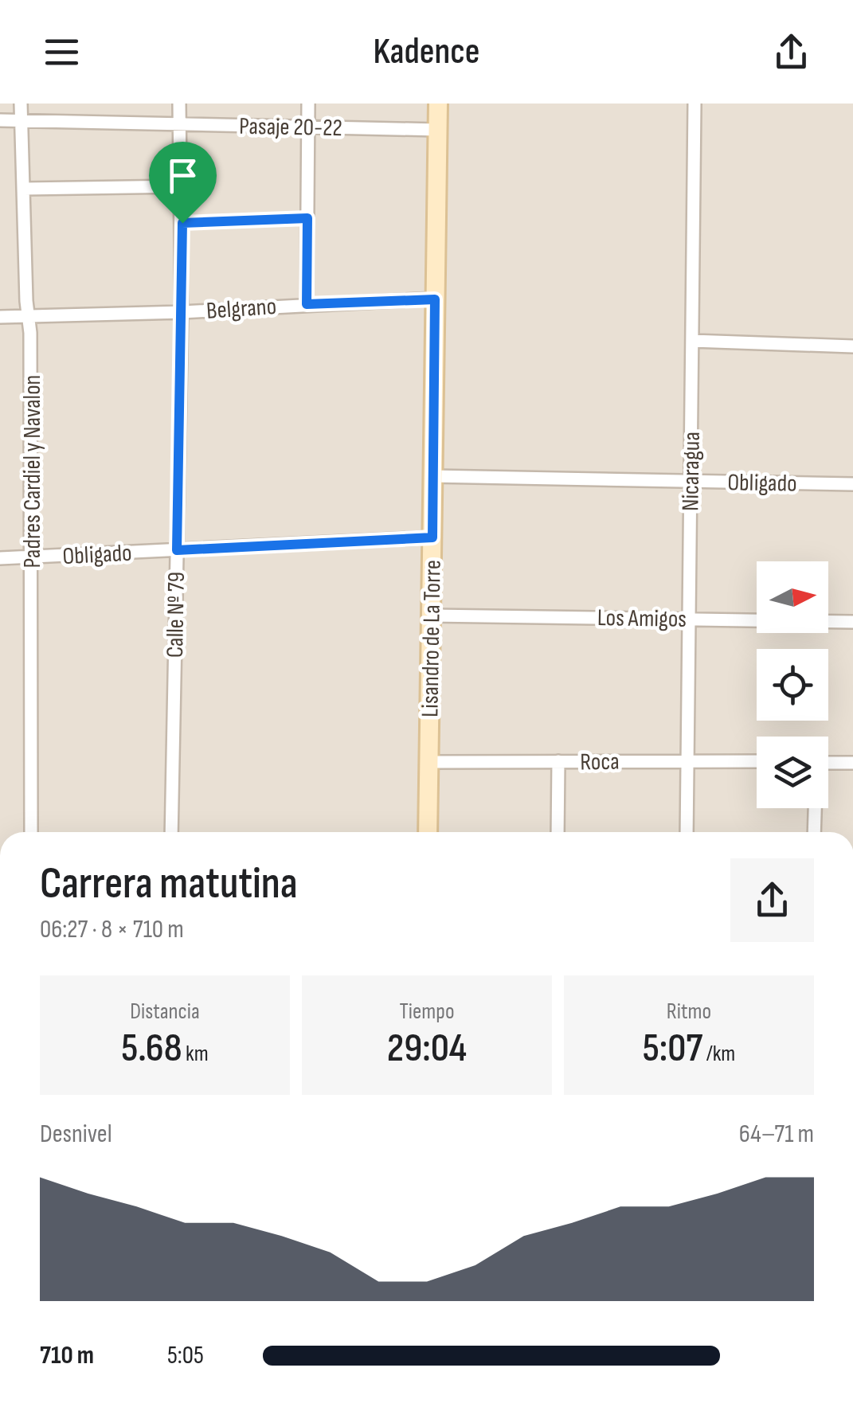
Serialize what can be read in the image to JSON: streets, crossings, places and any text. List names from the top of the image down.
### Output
{
  "streets": {
    "street": [
      "Pasaje 20-22",
      "Belgrano",
      "Padres Cardiel y Navalon",
      "Nicaragua",
      "Obligado",
      "Calle Nº 79",
      "Los Amigos",
      "Lisandro de La Torre",
      "Roca"
    ]
  },
  "crossings": [
    ["Pasaje 20-22", "Padres Cardiel y Navalon"],
    ["Pasaje 20-22", "Calle Nº 79"],
    ["Pasaje 20-22", "Lisandro de La Torre"],
    ["Belgrano", "Padres Cardiel y Navalon"],
    ["Belgrano", "Calle Nº 79"],
    ["Belgrano", "Lisandro de La Torre"],
    ["Padres Cardiel y Navalon", "Obligado"],
    ["Nicaragua", "Obligado"],
    ["Nicaragua", "Los Amigos"],
    ["Nicaragua", "Roca"],
    ["Obligado", "Calle Nº 79"],
    ["Obligado", "Lisandro de La Torre"],
    ["Los Amigos", "Lisandro de La Torre"],
    ["Lisandro de La Torre", "Roca"]
  ],
  "north": "right",
  "page": {
    "header": "Kadence",
    "heading": ["Carrera matutina", "06:27 · 8 × 710 m"],
    "stats": [
      ["Distancia", "5.68 km"],
      ["Tiempo", "29:04"],
      ["Ritmo", "5:07 /km"]
    ],
    "chart": ["Desnivel", "64–71 m"],
    "list": [
      {
        "name": "710 m",
        "note": "5:05"
      }
    ]
  }
}
